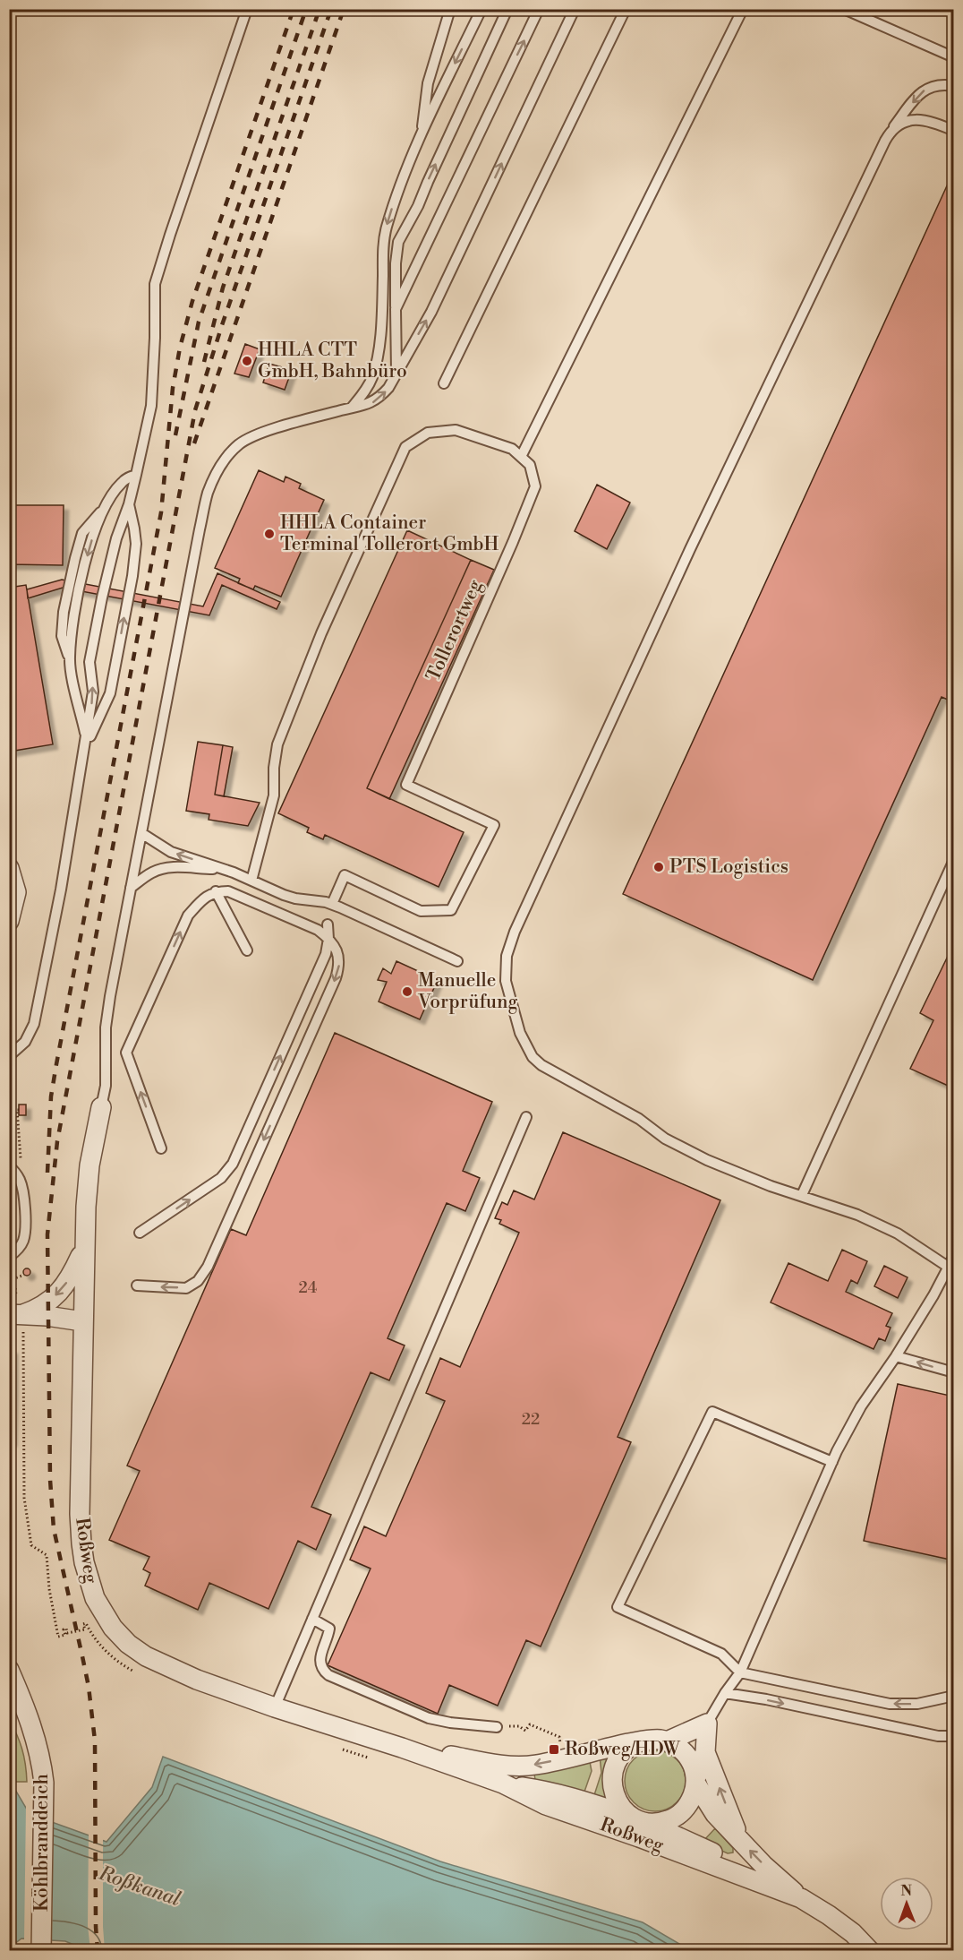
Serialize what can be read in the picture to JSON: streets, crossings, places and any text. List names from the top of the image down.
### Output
{
  "streets": {
    "street": ["Roßweg", "Köhlbranddeich"],
    "lane": ["Tollerortweg"]
  },
  "water": ["Roßkanal"],
  "places": {
    "other": [
      "HHLA CTT GmbH, Bahnbüro",
      "HHLA Container Terminal Tollerort GmbH",
      "PTS Logistics",
      "Manuelle Vorprüfung"
    ],
    "transit": ["Roßweg/HDW"]
  },
  "house_numbers": ["24", "22"],
  "north": "top"
}
